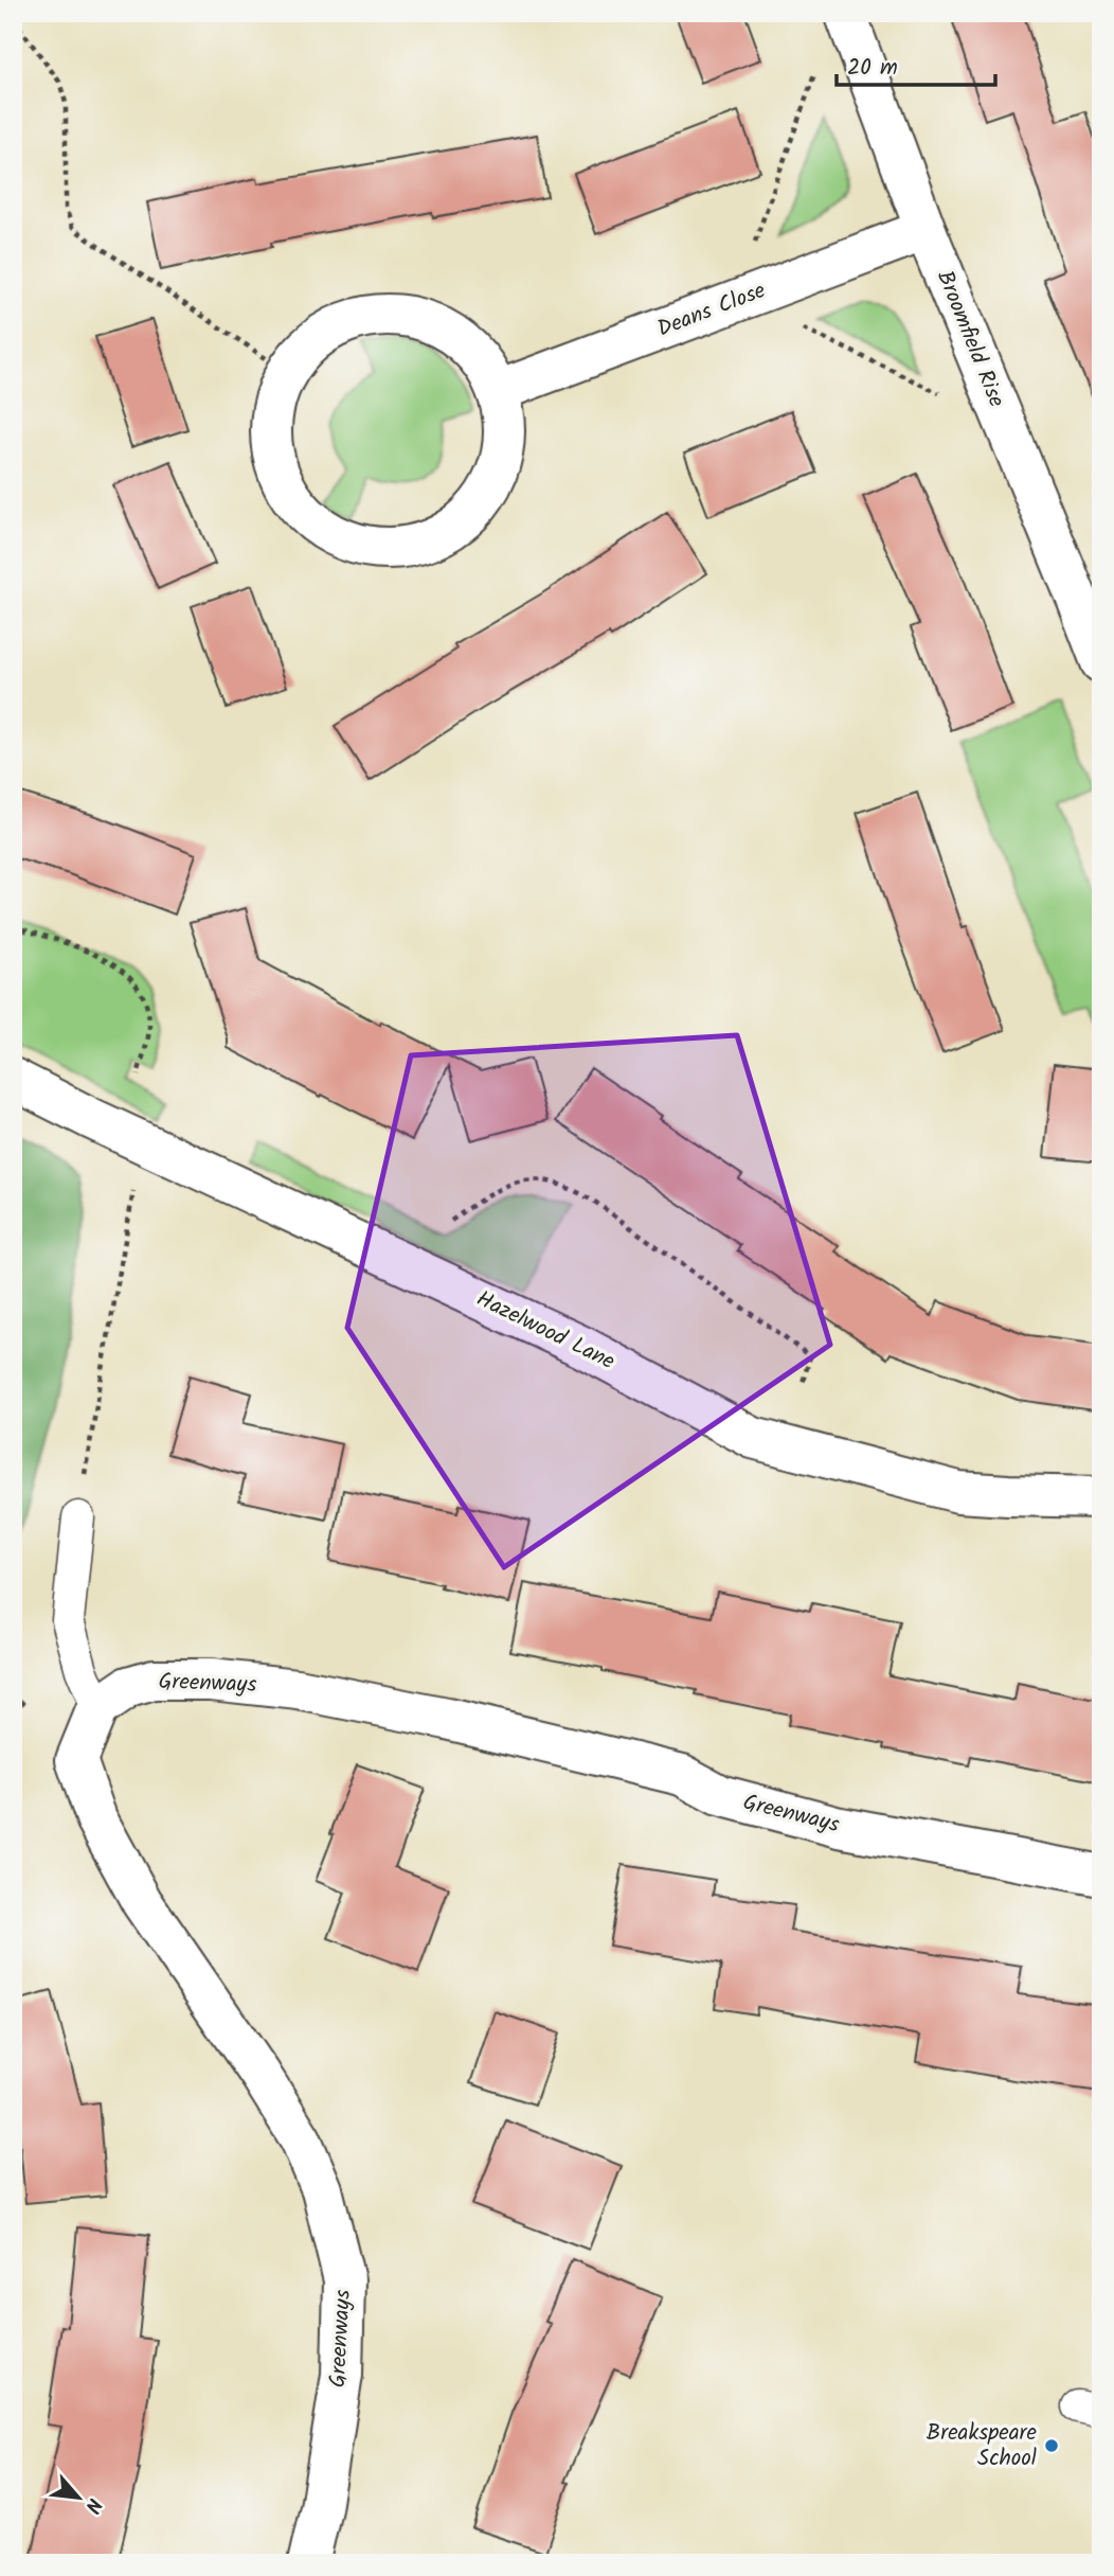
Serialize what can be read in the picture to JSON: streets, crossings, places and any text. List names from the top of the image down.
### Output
{
  "streets": {
    "street": [
      "Deans Close",
      "Broomfield Rise",
      "Hazelwood Lane",
      "Greenways"
    ]
  },
  "crossings": [
    ["Deans Close", "Broomfield Rise"]
  ],
  "places": ["Breakspeare School"],
  "scale_bar": "20 m",
  "north": "bottom right"
}
